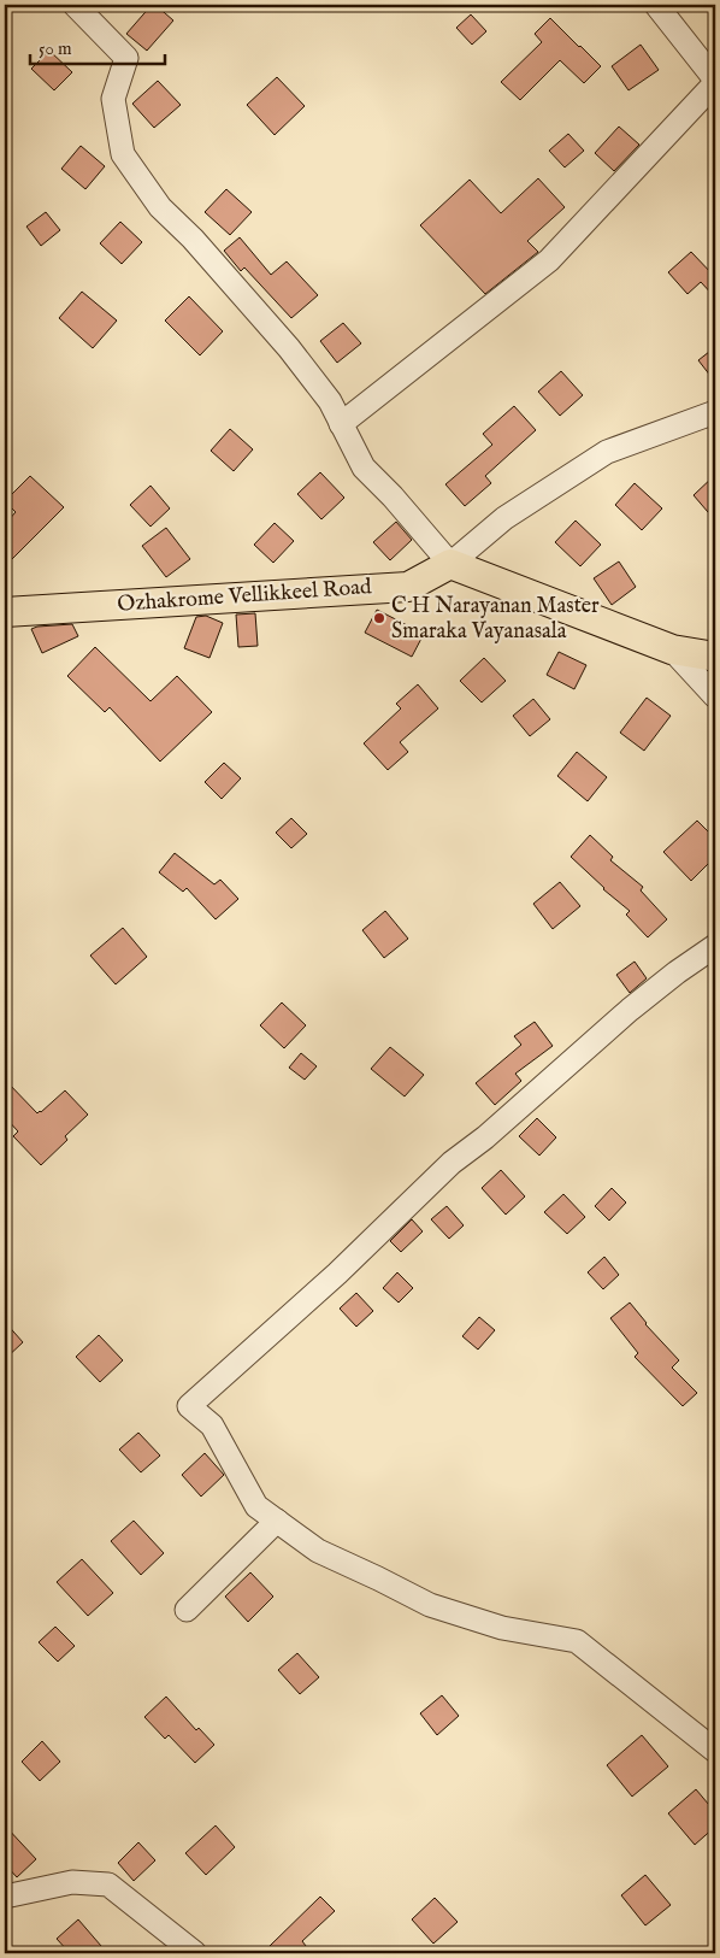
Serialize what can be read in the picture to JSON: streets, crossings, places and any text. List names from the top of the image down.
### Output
{
  "streets": {
    "main road": ["Ozhakrome Vellikkeel Road"]
  },
  "places": ["C H Narayanan Master Smaraka Vayanasala"],
  "scale_bar": "50 m"
}
